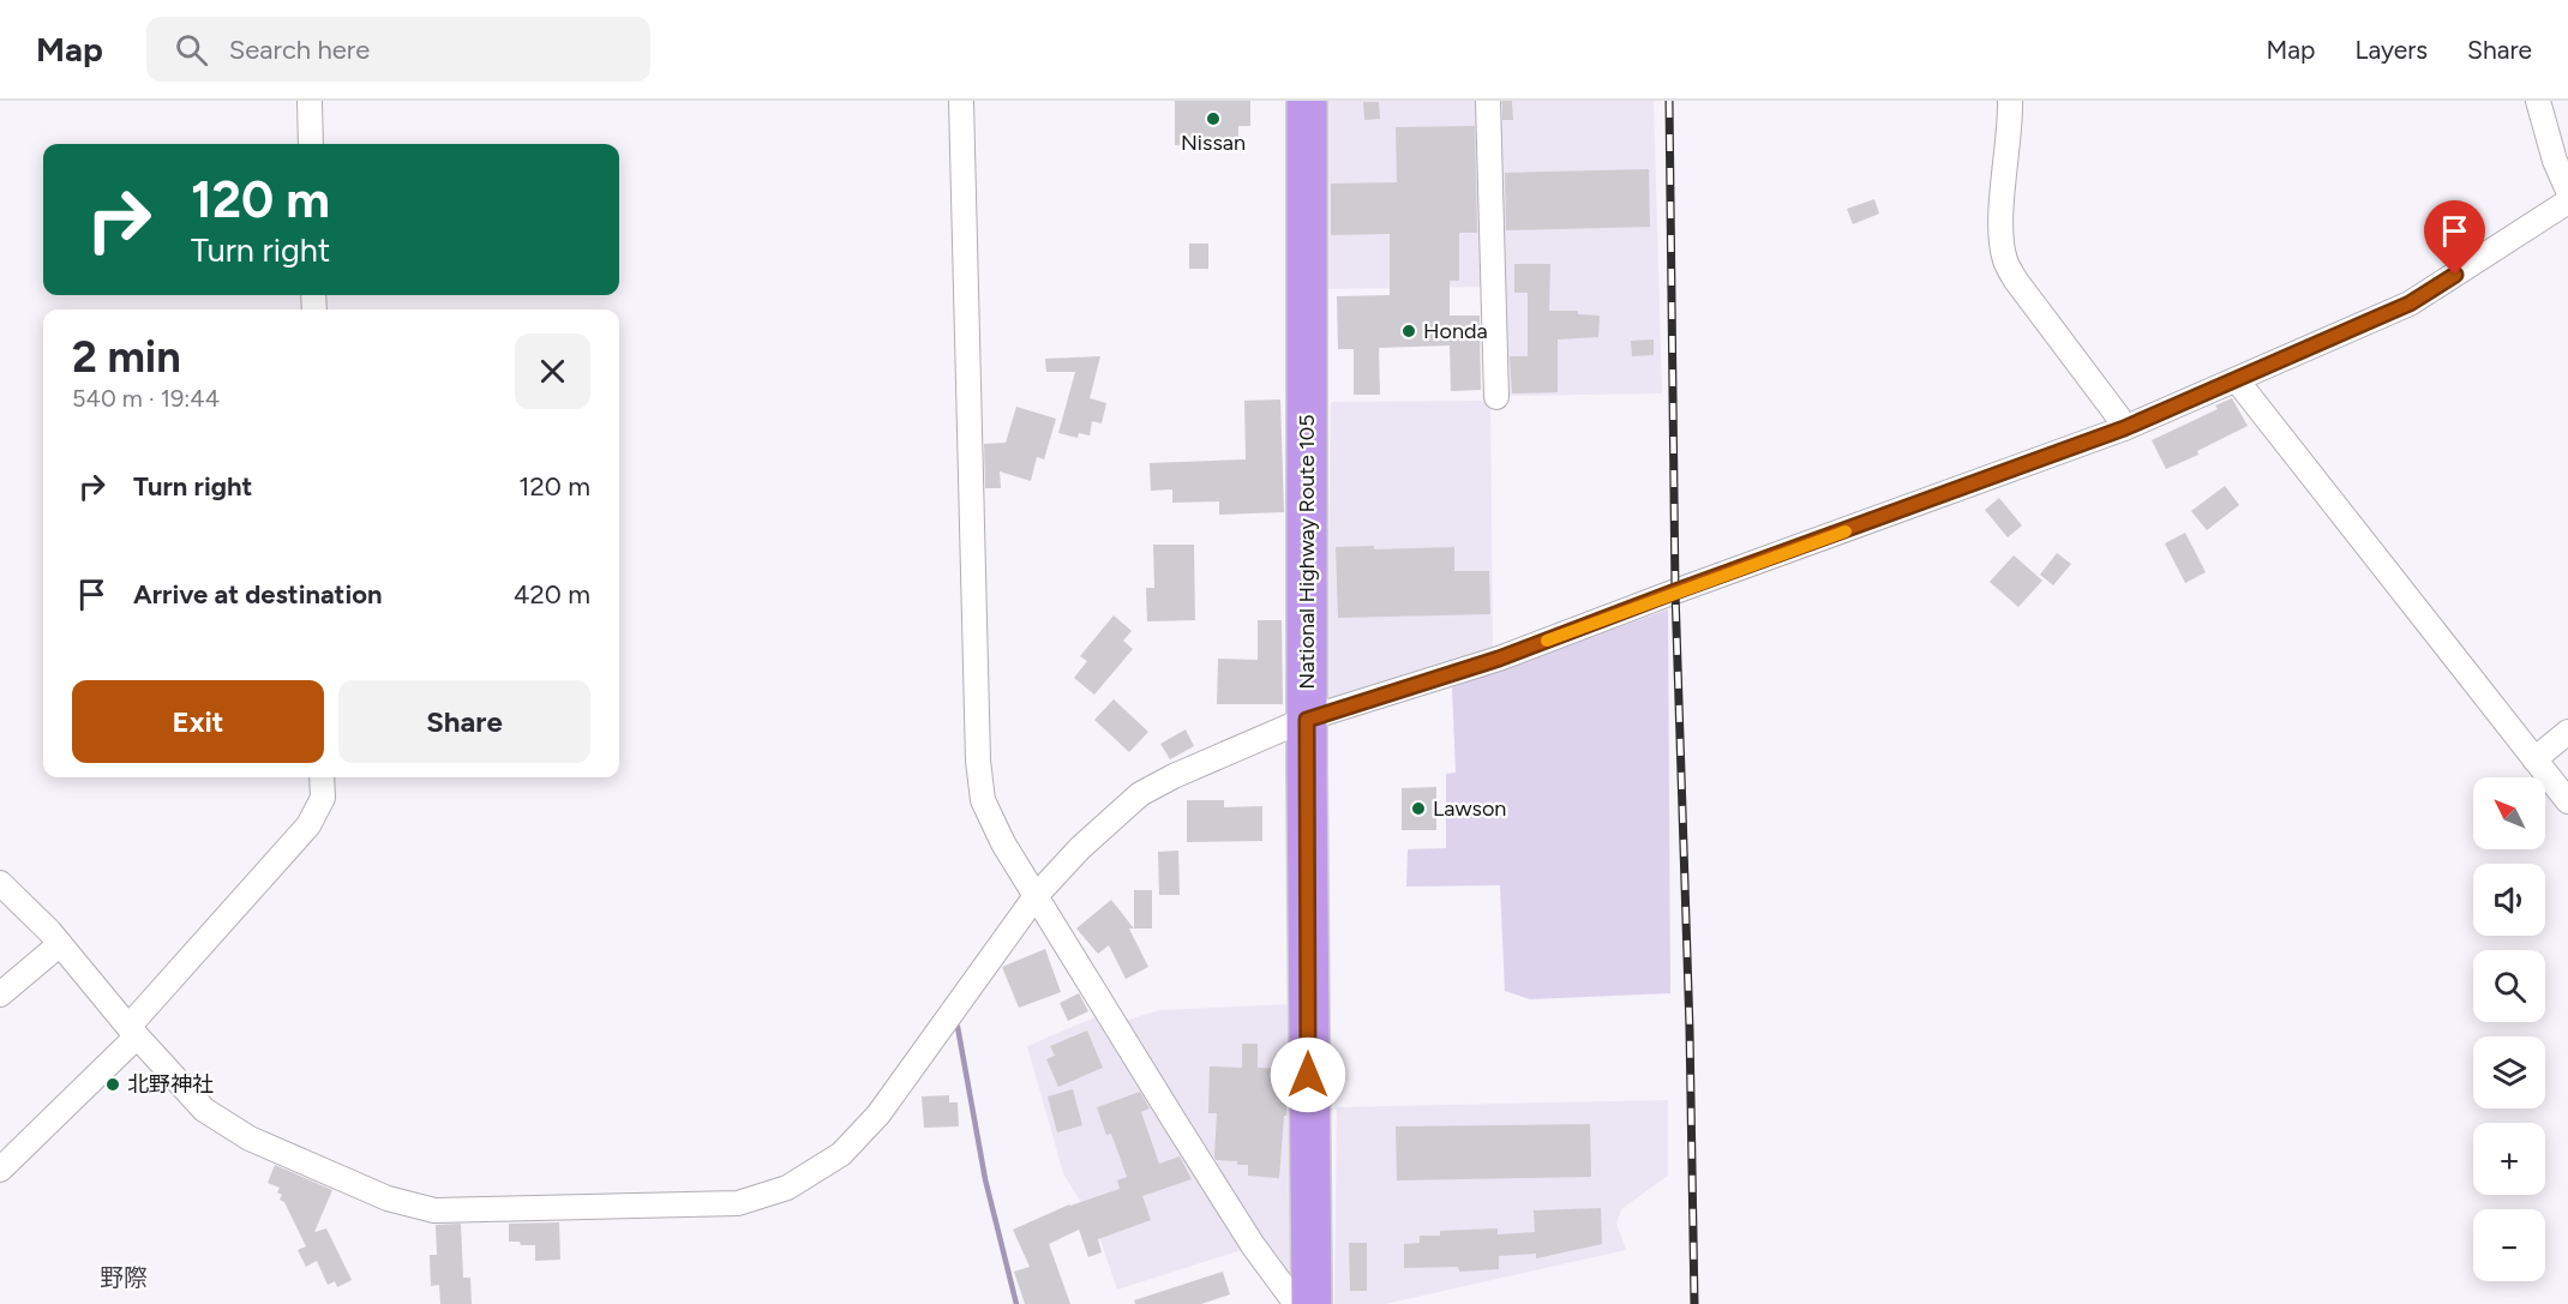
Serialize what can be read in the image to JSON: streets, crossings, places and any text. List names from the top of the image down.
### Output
{
  "streets": {
    "highway": ["National Highway Route 105"]
  },
  "districts": ["野際"],
  "places": [
    "Nissan",
    "Honda",
    "Lawson",
    "北野神社"
  ],
  "north": "top left",
  "page": {
    "header": "Map",
    "search": "Search here",
    "nav": ["Map", "Layers", "Share"],
    "turn": ["120 m", "Turn right"],
    "heading": ["2 min", "540 m · 19:44"],
    "list": [
      {
        "name": "Turn right",
        "value": "120 m"
      },
      {
        "name": "Arrive at destination",
        "value": "420 m"
      }
    ],
    "buttons": ["Exit", "Share"],
    "map_buttons": ["+", "−"]
  }
}
